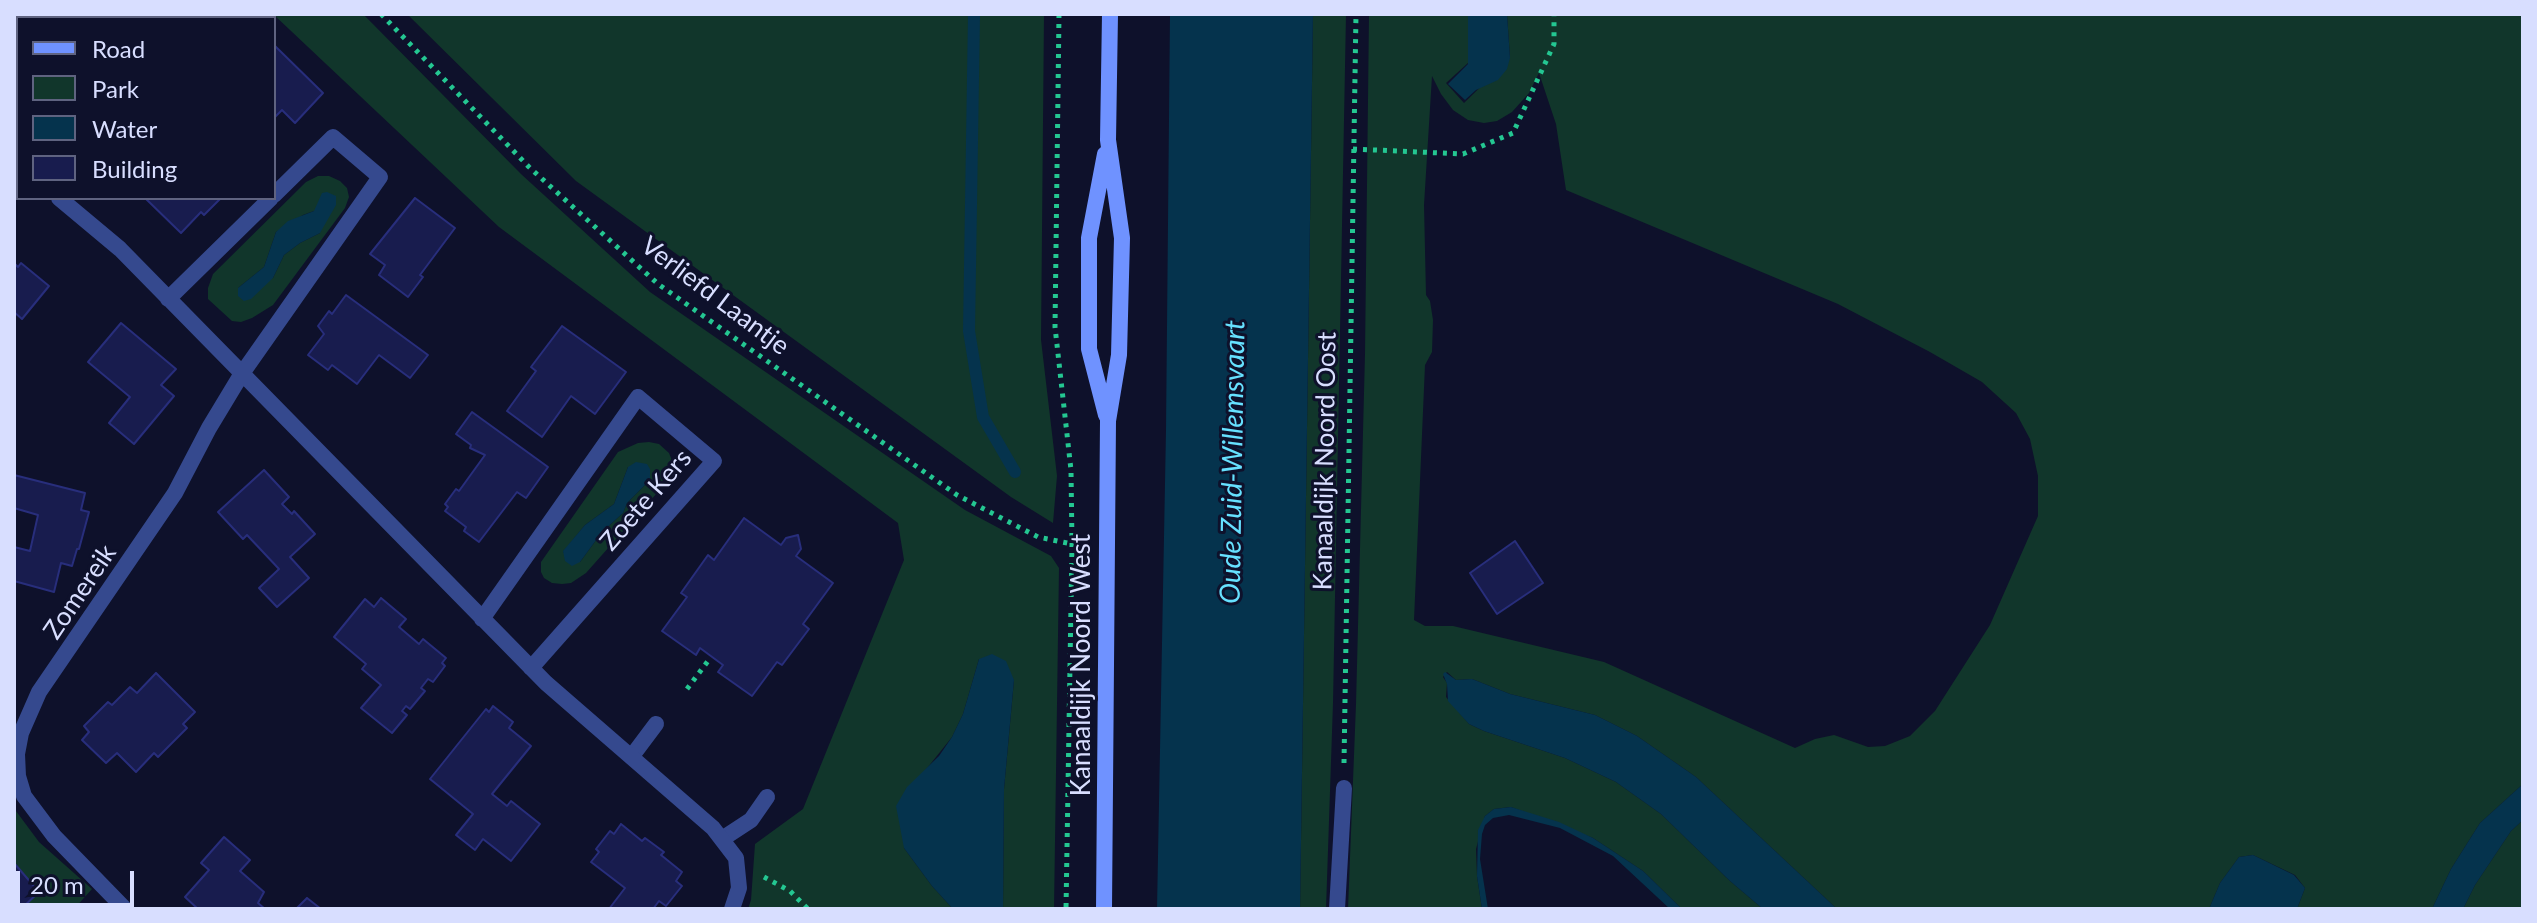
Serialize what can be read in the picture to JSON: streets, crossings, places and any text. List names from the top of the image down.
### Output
{
  "streets": {
    "main road": ["Kanaaldijk Noord West"],
    "street": ["Zoete Kers", "Zomereik"],
    "path": ["Verliefd Laantje", "Kanaaldijk Noord Oost"]
  },
  "crossings": [
    ["Verliefd Laantje", "Kanaaldijk Noord West"]
  ],
  "water": ["Oude Zuid-Willemsvaart"],
  "legend": [
    "Road",
    "Park",
    "Water",
    "Building"
  ],
  "scale_bar": "20 m"
}
